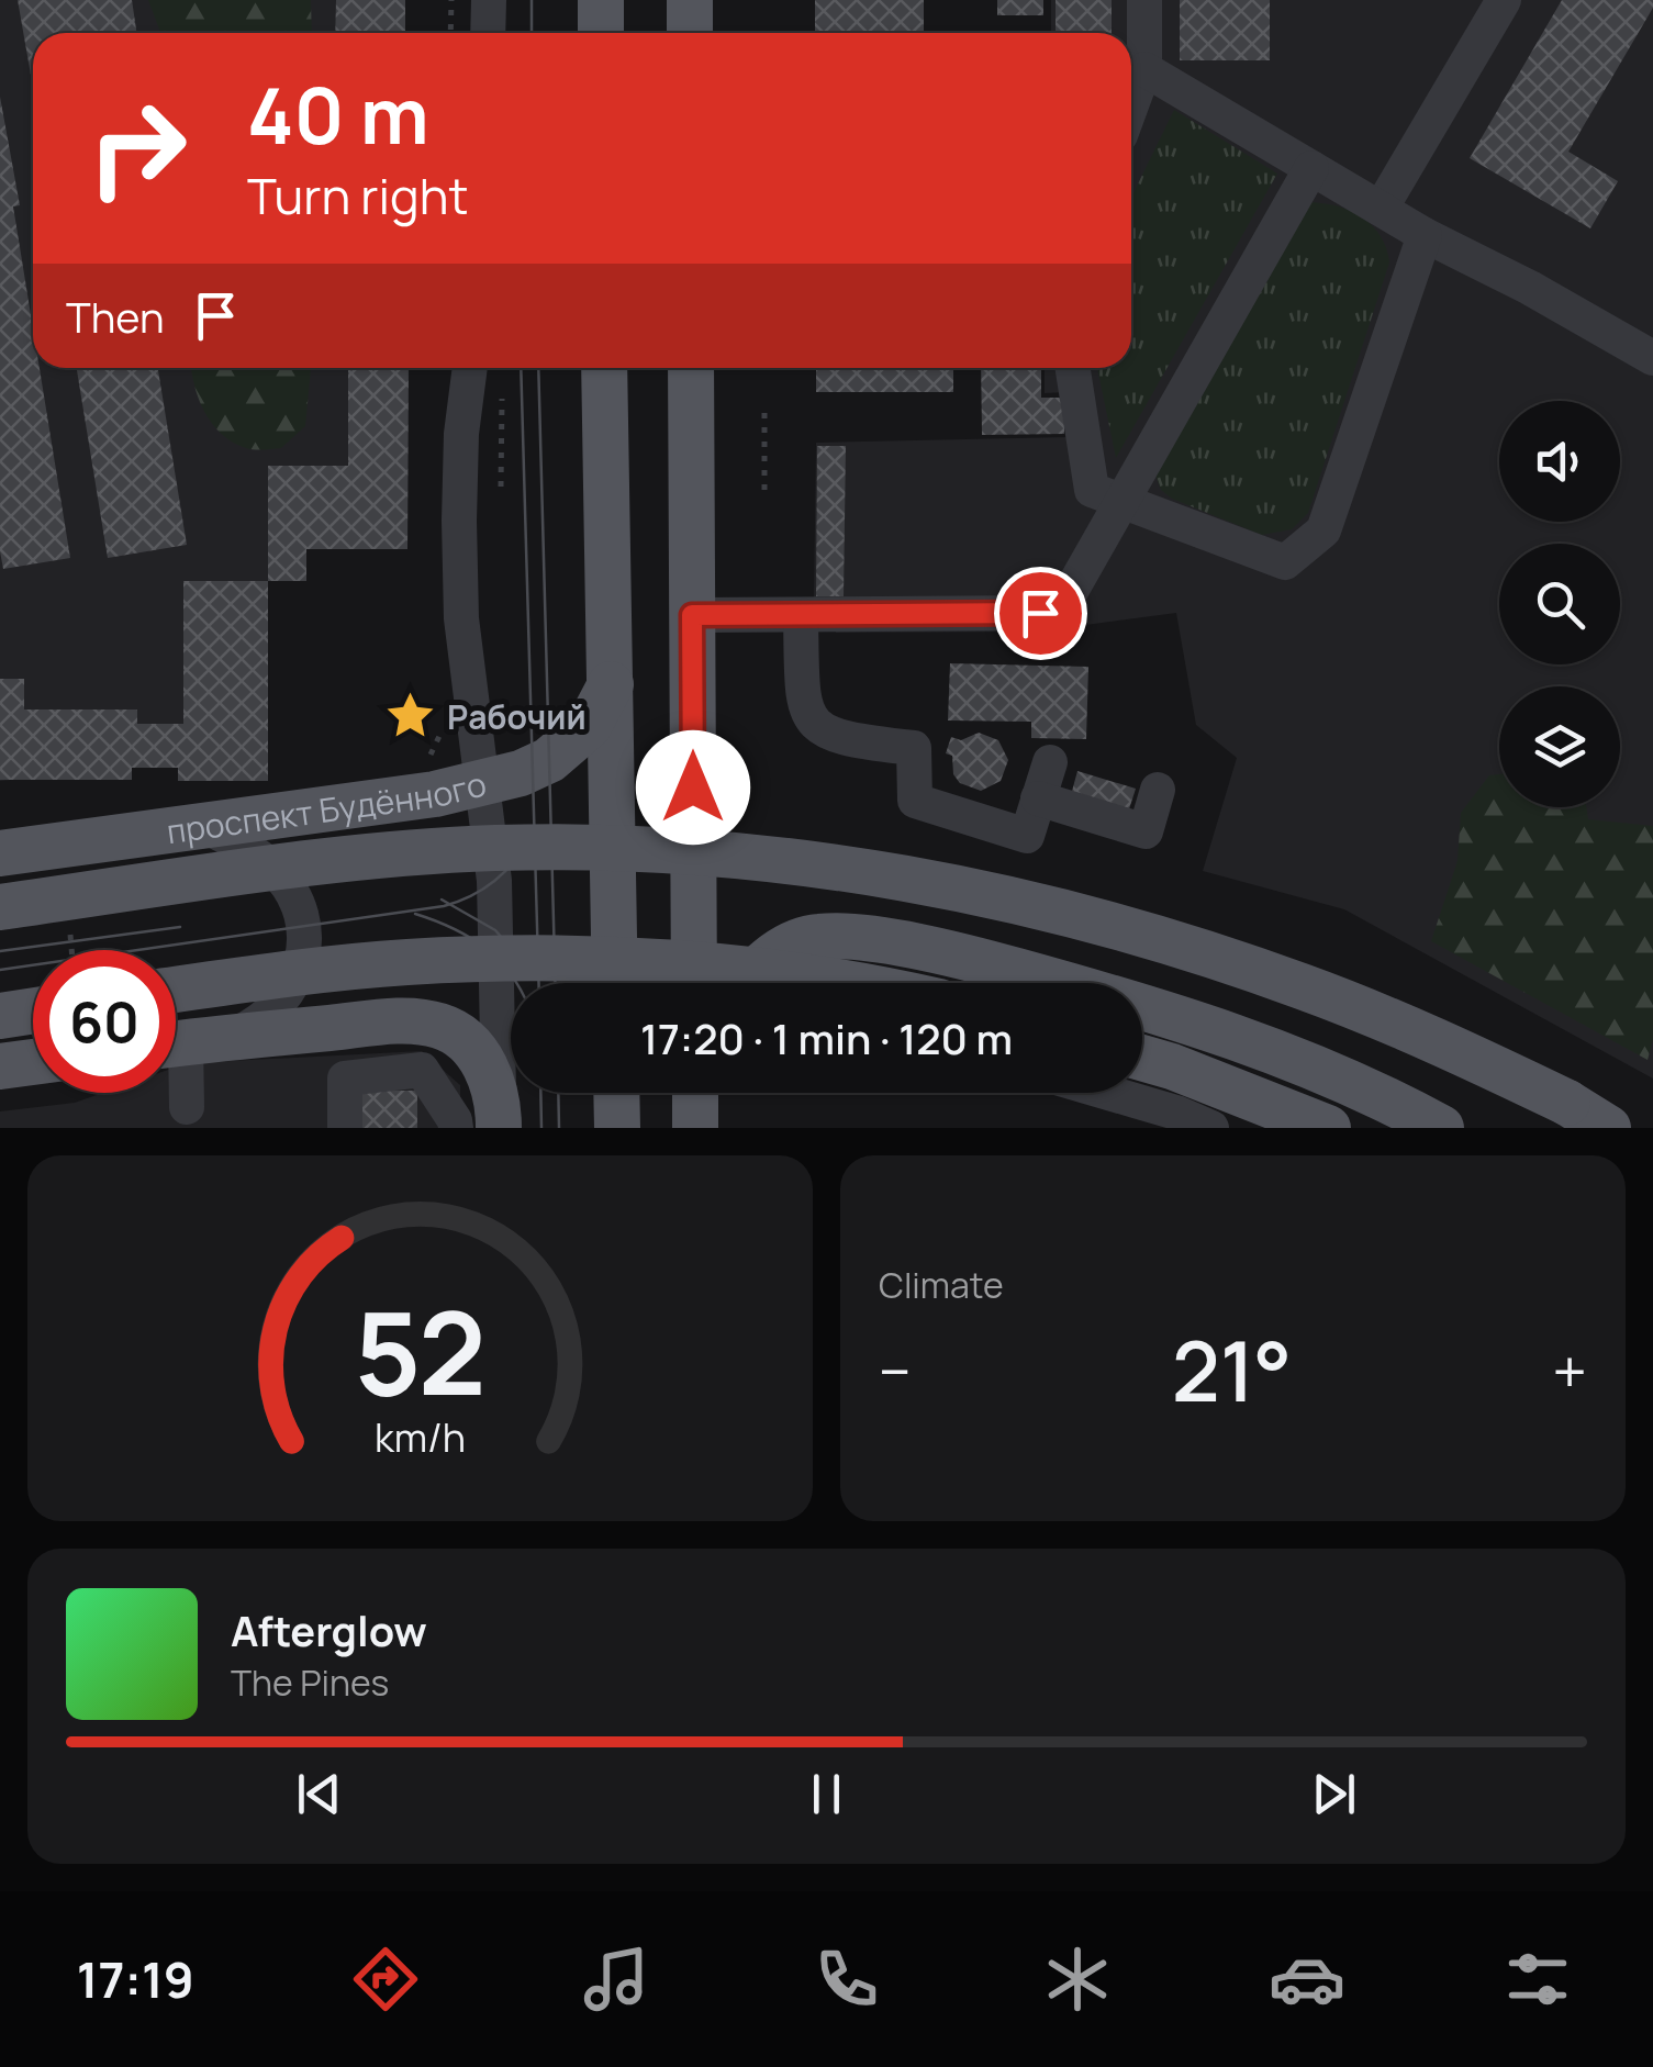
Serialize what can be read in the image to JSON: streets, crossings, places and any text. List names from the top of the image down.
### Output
{
  "streets": {
    "main road": ["проспект Будённого"]
  },
  "places": {
    "place": ["Рабочий"]
  },
  "page": {
    "turn": ["40 m", "Turn right"],
    "then": "Then",
    "limit": "60",
    "trip": "17:20 · 1 min · 120 m",
    "tile": "Climate",
    "heat": ["−", "21°", "+"],
    "song": ["Afterglow", "The Pines"],
    "tabs": "17:19",
    "gauge": ["52", "km/h"]
  }
}
